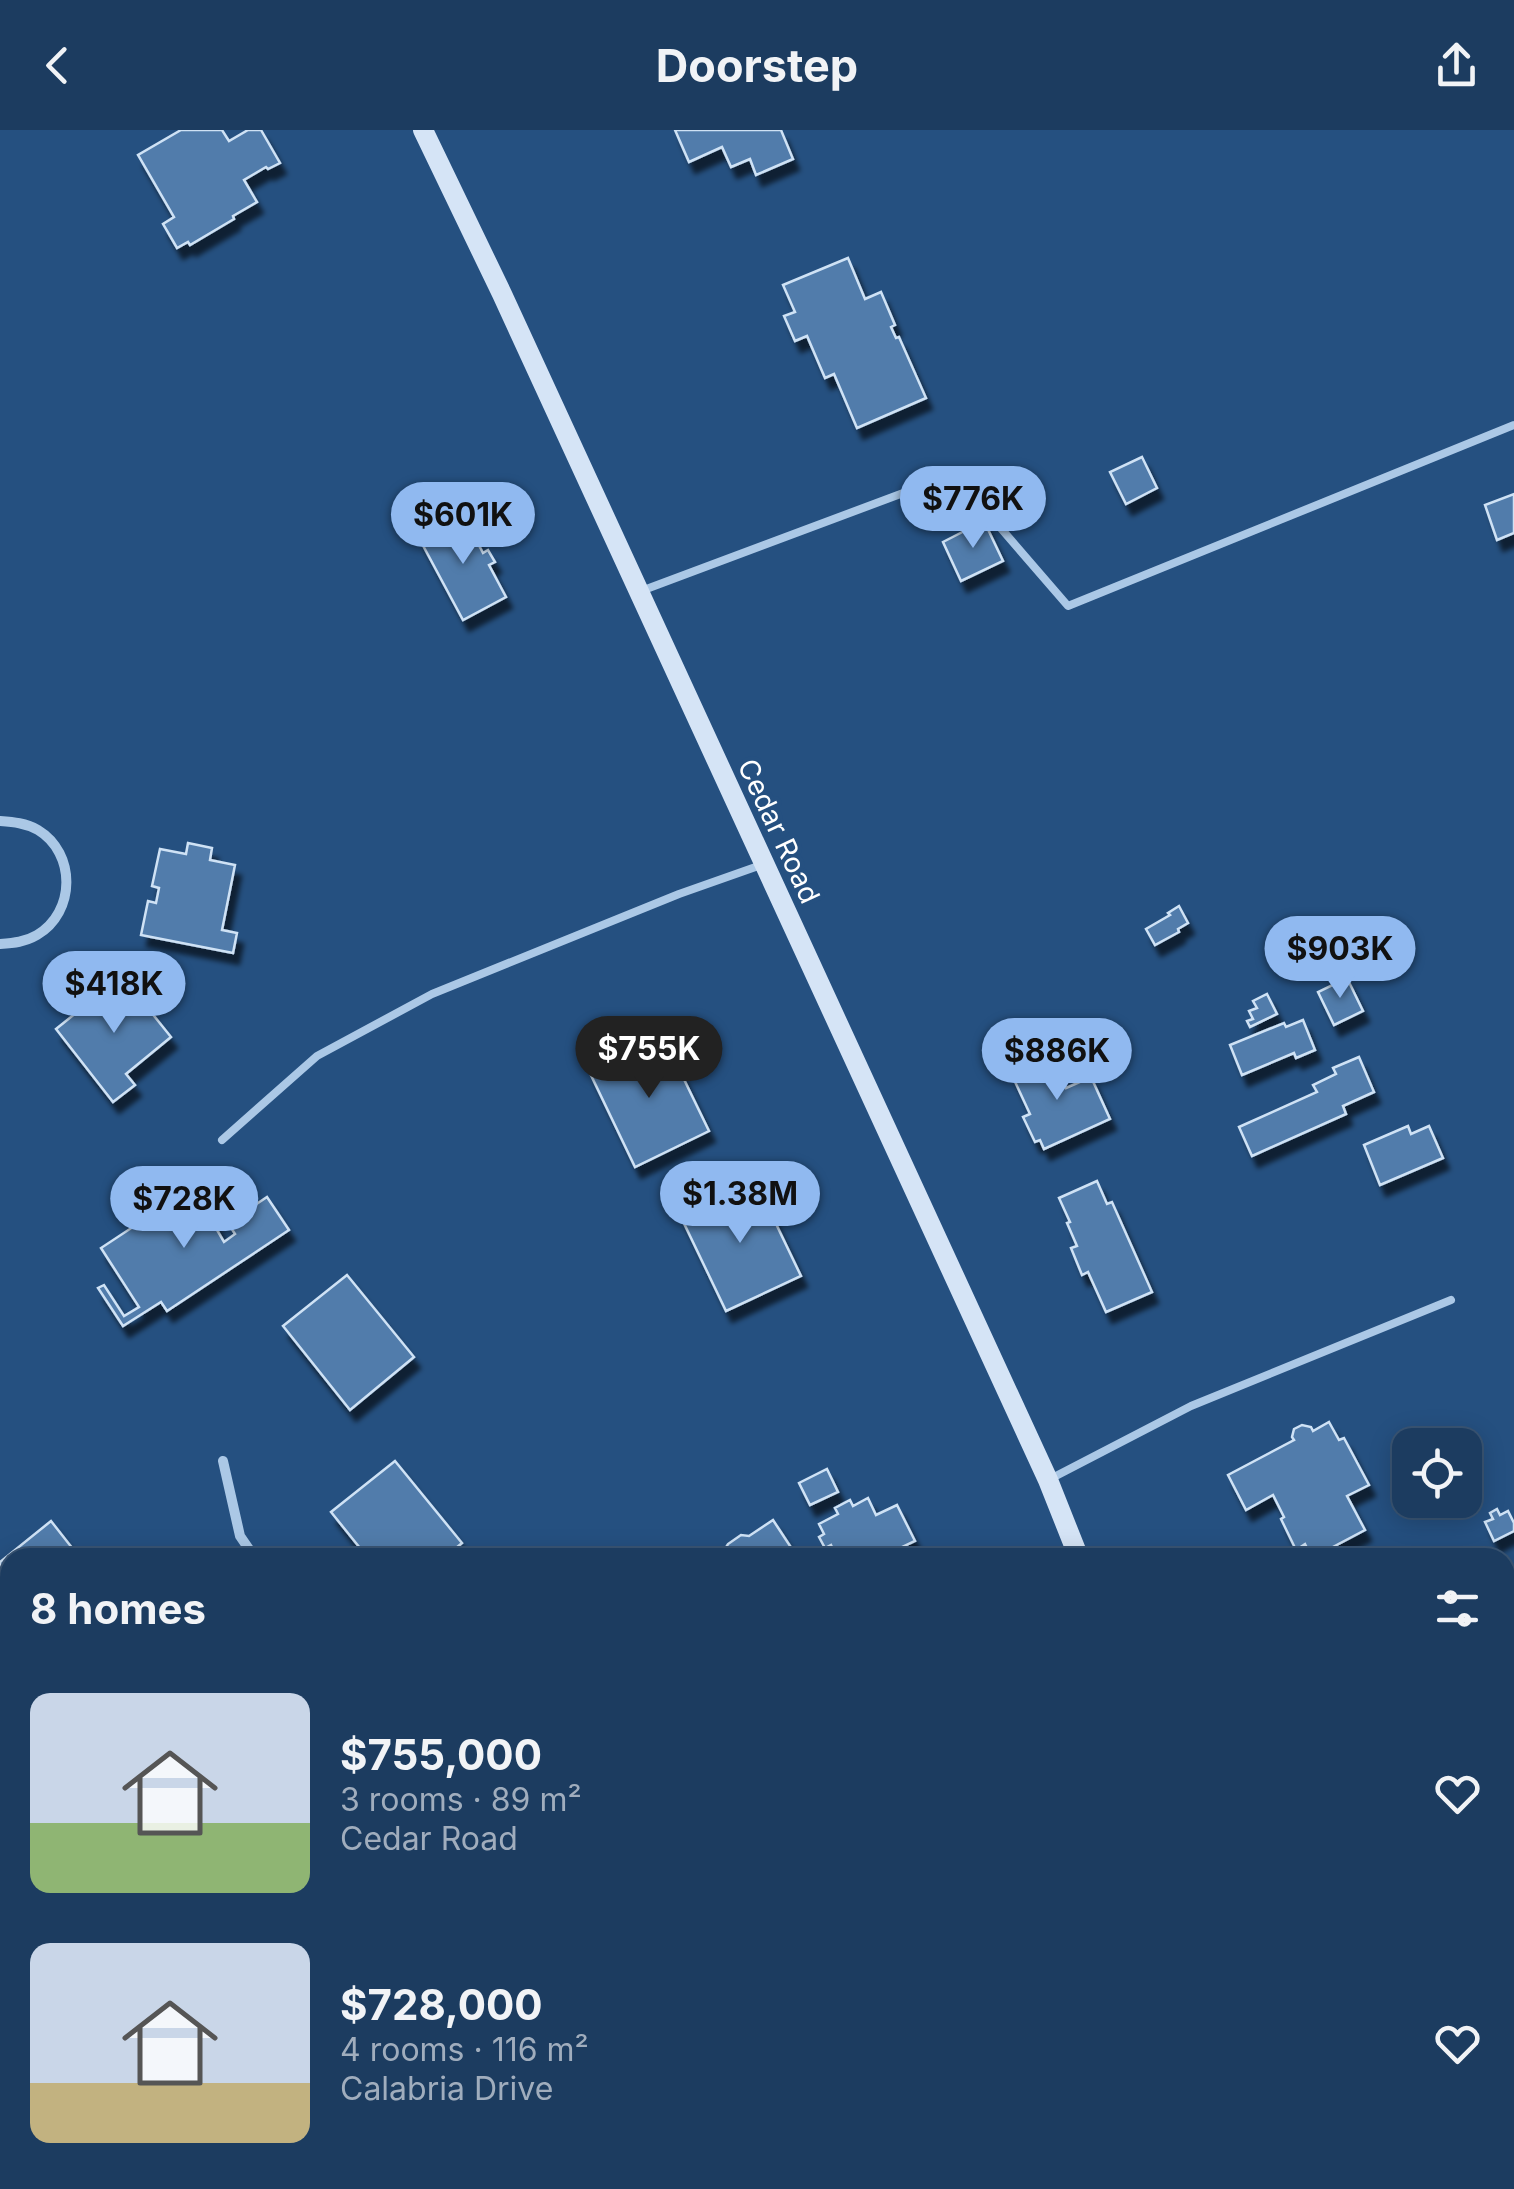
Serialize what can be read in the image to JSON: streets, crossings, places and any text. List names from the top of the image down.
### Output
{
  "streets": {
    "street": ["Cedar Road"]
  },
  "page": {
    "header": "Doorstep",
    "price": [
      "$776K",
      "$601K",
      "$903K",
      "$418K",
      "$755K",
      "$886K",
      "$1.38M",
      "$728K"
    ],
    "heading": "8 homes",
    "list": [
      {
        "name": "$755,000",
        "note": "3 rooms · 89 m² · Cedar Road"
      },
      {
        "name": "$728,000",
        "note": "4 rooms · 116 m² · Calabria Drive"
      }
    ]
  }
}
